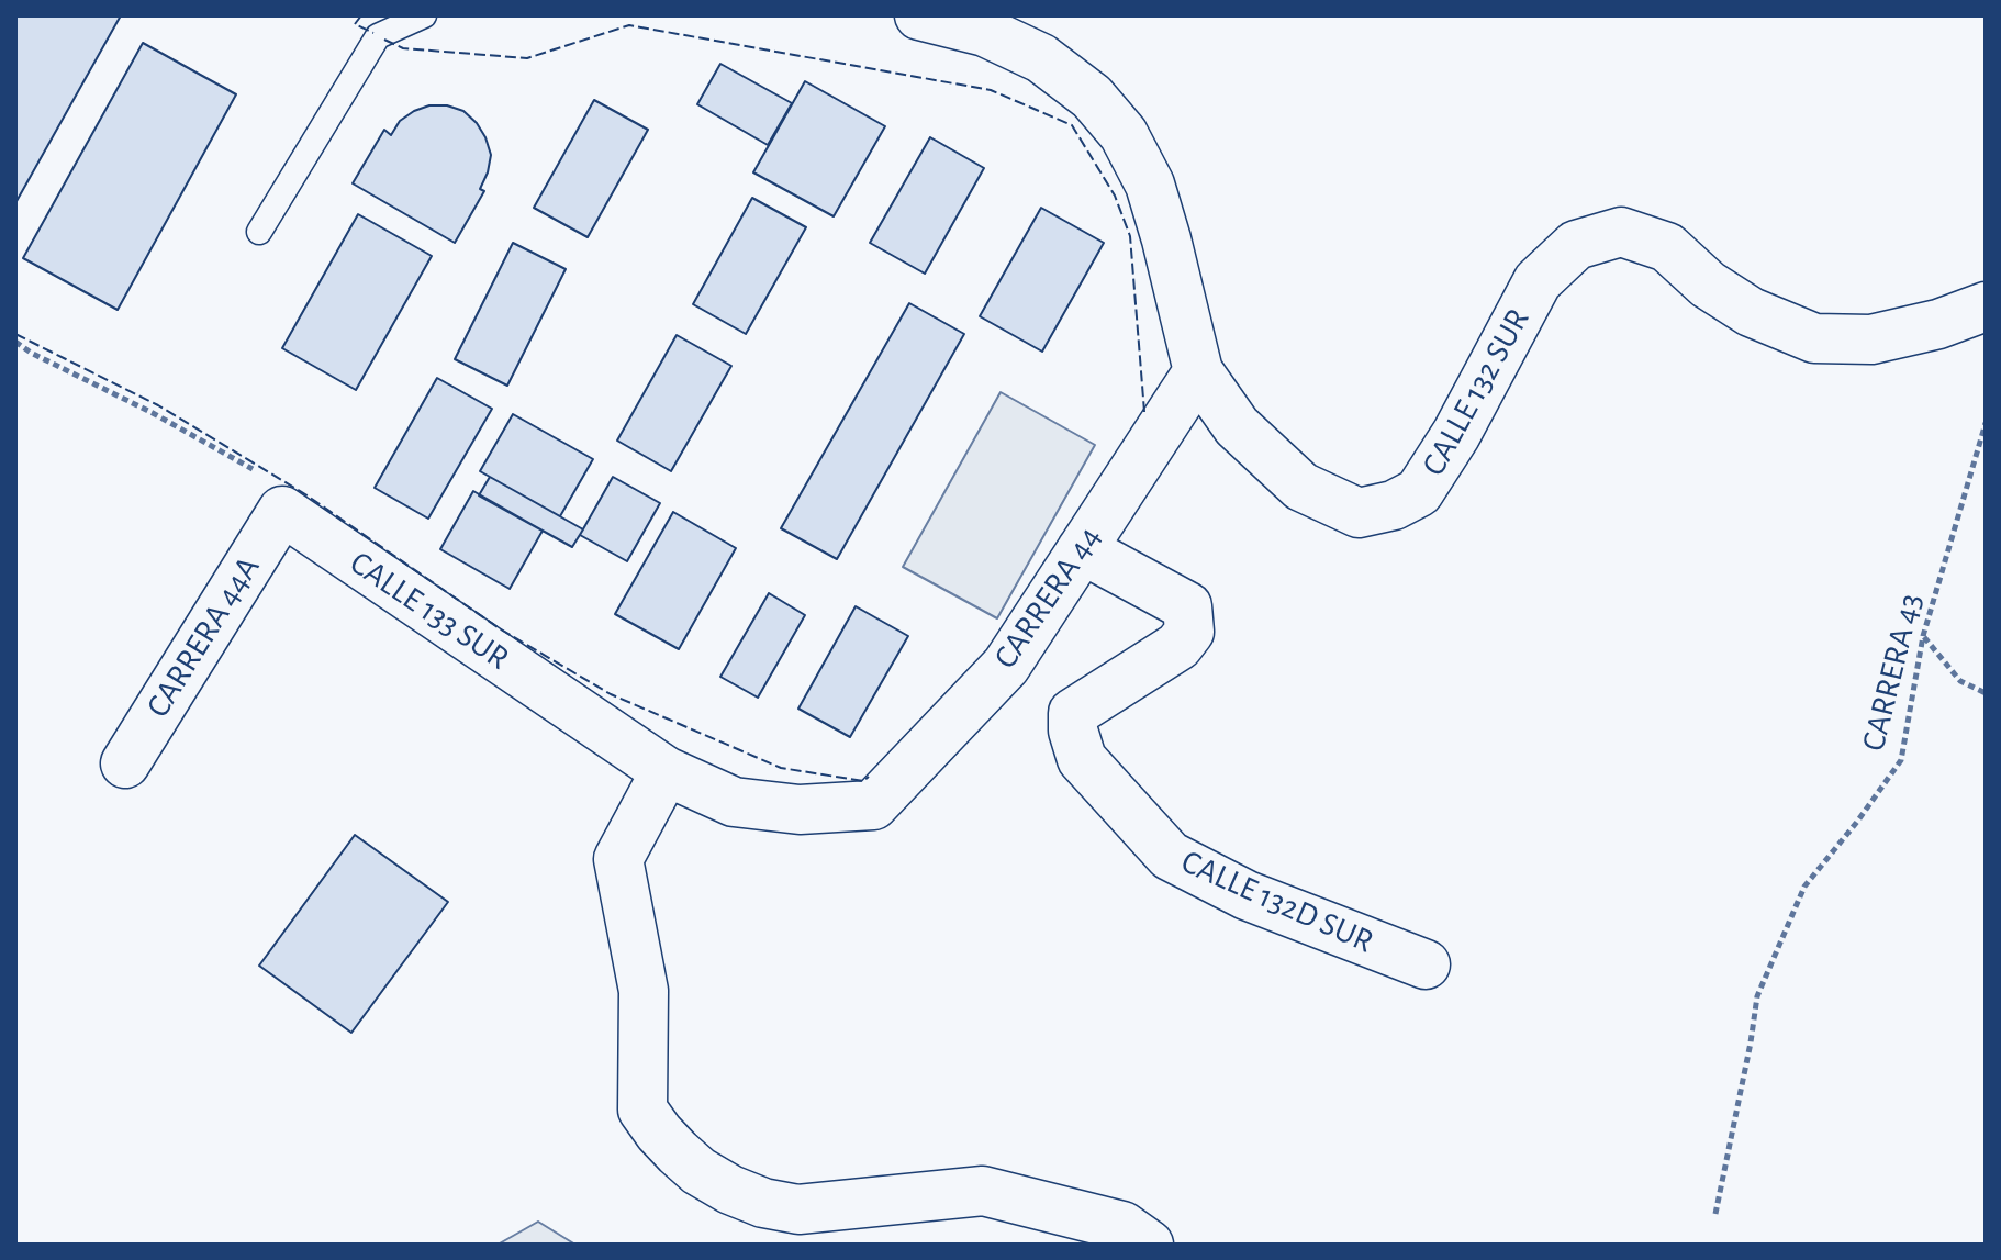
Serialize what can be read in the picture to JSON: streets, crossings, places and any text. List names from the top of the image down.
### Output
{
  "streets": {
    "street": [
      "CALLE 132 SUR",
      "CARRERA 44",
      "CALLE 133 SUR",
      "CARRERA 44A",
      "CALLE 132D SUR"
    ],
    "path": ["CARRERA 43"]
  },
  "crossings": [
    ["CALLE 132 SUR", "CARRERA 44"],
    ["CARRERA 44", "CALLE 133 SUR"],
    ["CARRERA 44", "CALLE 132D SUR"],
    ["CALLE 133 SUR", "CARRERA 44A"]
  ]
}
